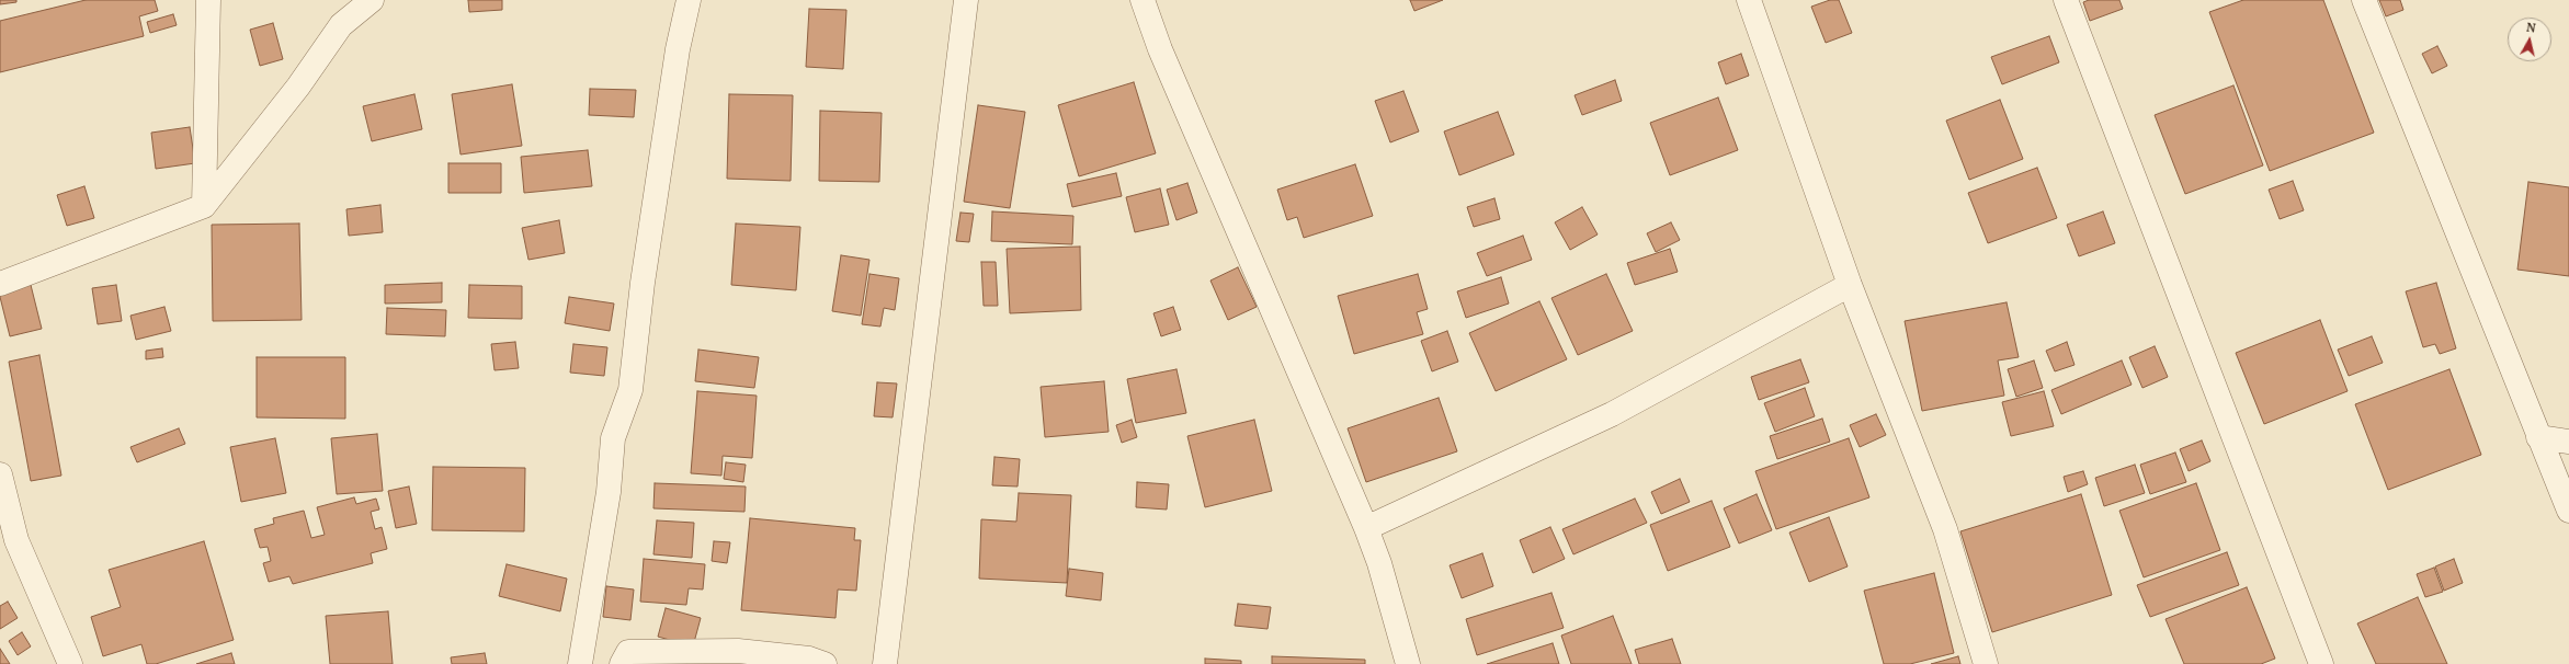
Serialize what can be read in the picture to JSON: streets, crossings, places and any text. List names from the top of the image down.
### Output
{
  "north": "top"
}
